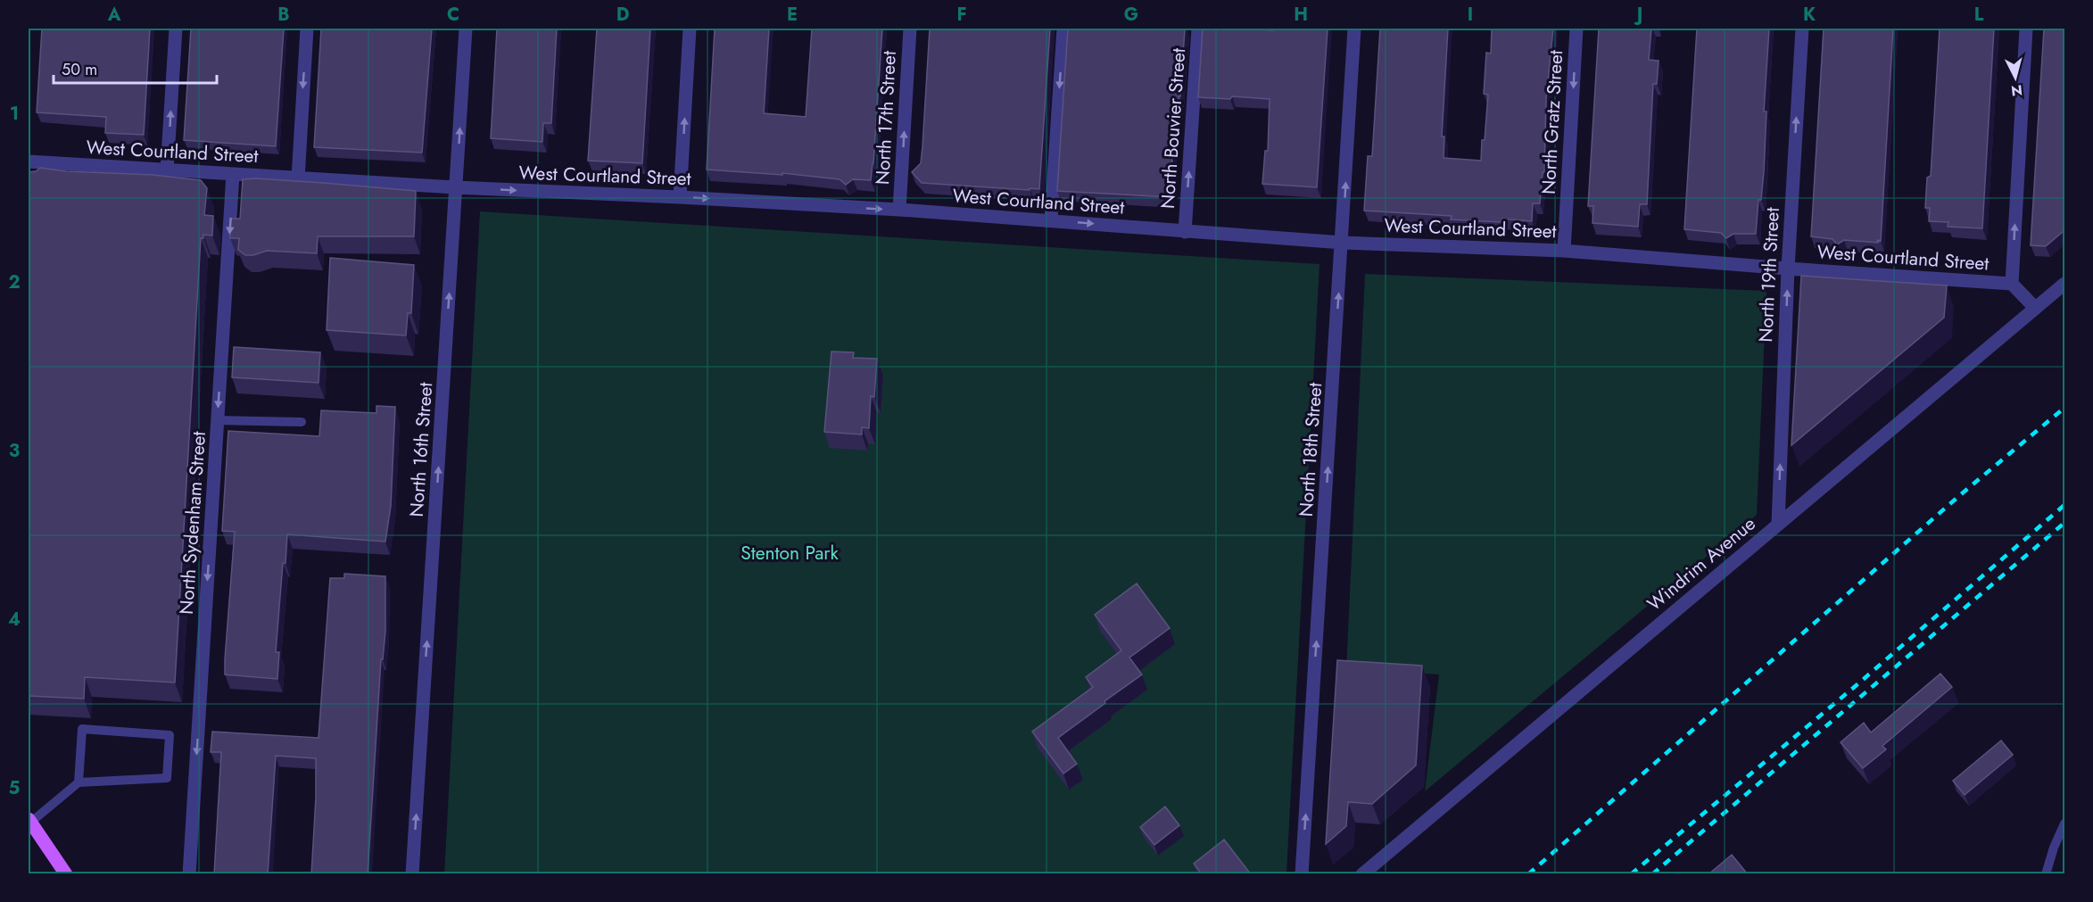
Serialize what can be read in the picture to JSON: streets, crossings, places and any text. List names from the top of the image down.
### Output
{
  "streets": {
    "street": [
      "North 17th Street",
      "North Gratz Street",
      "North Bouvier Street",
      "West Courtland Street",
      "North 19th Street",
      "North 16th Street",
      "North 18th Street",
      "North Sydenham Street",
      "Windrim Avenue"
    ]
  },
  "crossings": [
    ["North 17th Street", "West Courtland Street"],
    ["North Gratz Street", "West Courtland Street"],
    ["North Bouvier Street", "West Courtland Street"],
    ["West Courtland Street", "North 19th Street"],
    ["West Courtland Street", "North 16th Street"],
    ["West Courtland Street", "North 18th Street"],
    ["West Courtland Street", "North Sydenham Street"],
    ["West Courtland Street", "Windrim Avenue"],
    ["North 19th Street", "Windrim Avenue"]
  ],
  "one_way": [
    "North 17th Street",
    "North Gratz Street",
    "North Bouvier Street",
    "North 19th Street",
    "North 16th Street",
    "North 18th Street",
    "North Sydenham Street"
  ],
  "parks": ["Stenton Park"],
  "scale_bar": "50 m",
  "north": "bottom",
  "grid": {
    "columns": [
      "A",
      "B",
      "C",
      "D",
      "E",
      "F",
      "G",
      "H",
      "I",
      "J",
      "K",
      "L"
    ],
    "rows": [
      "1",
      "2",
      "3",
      "4",
      "5"
    ]
  }
}
